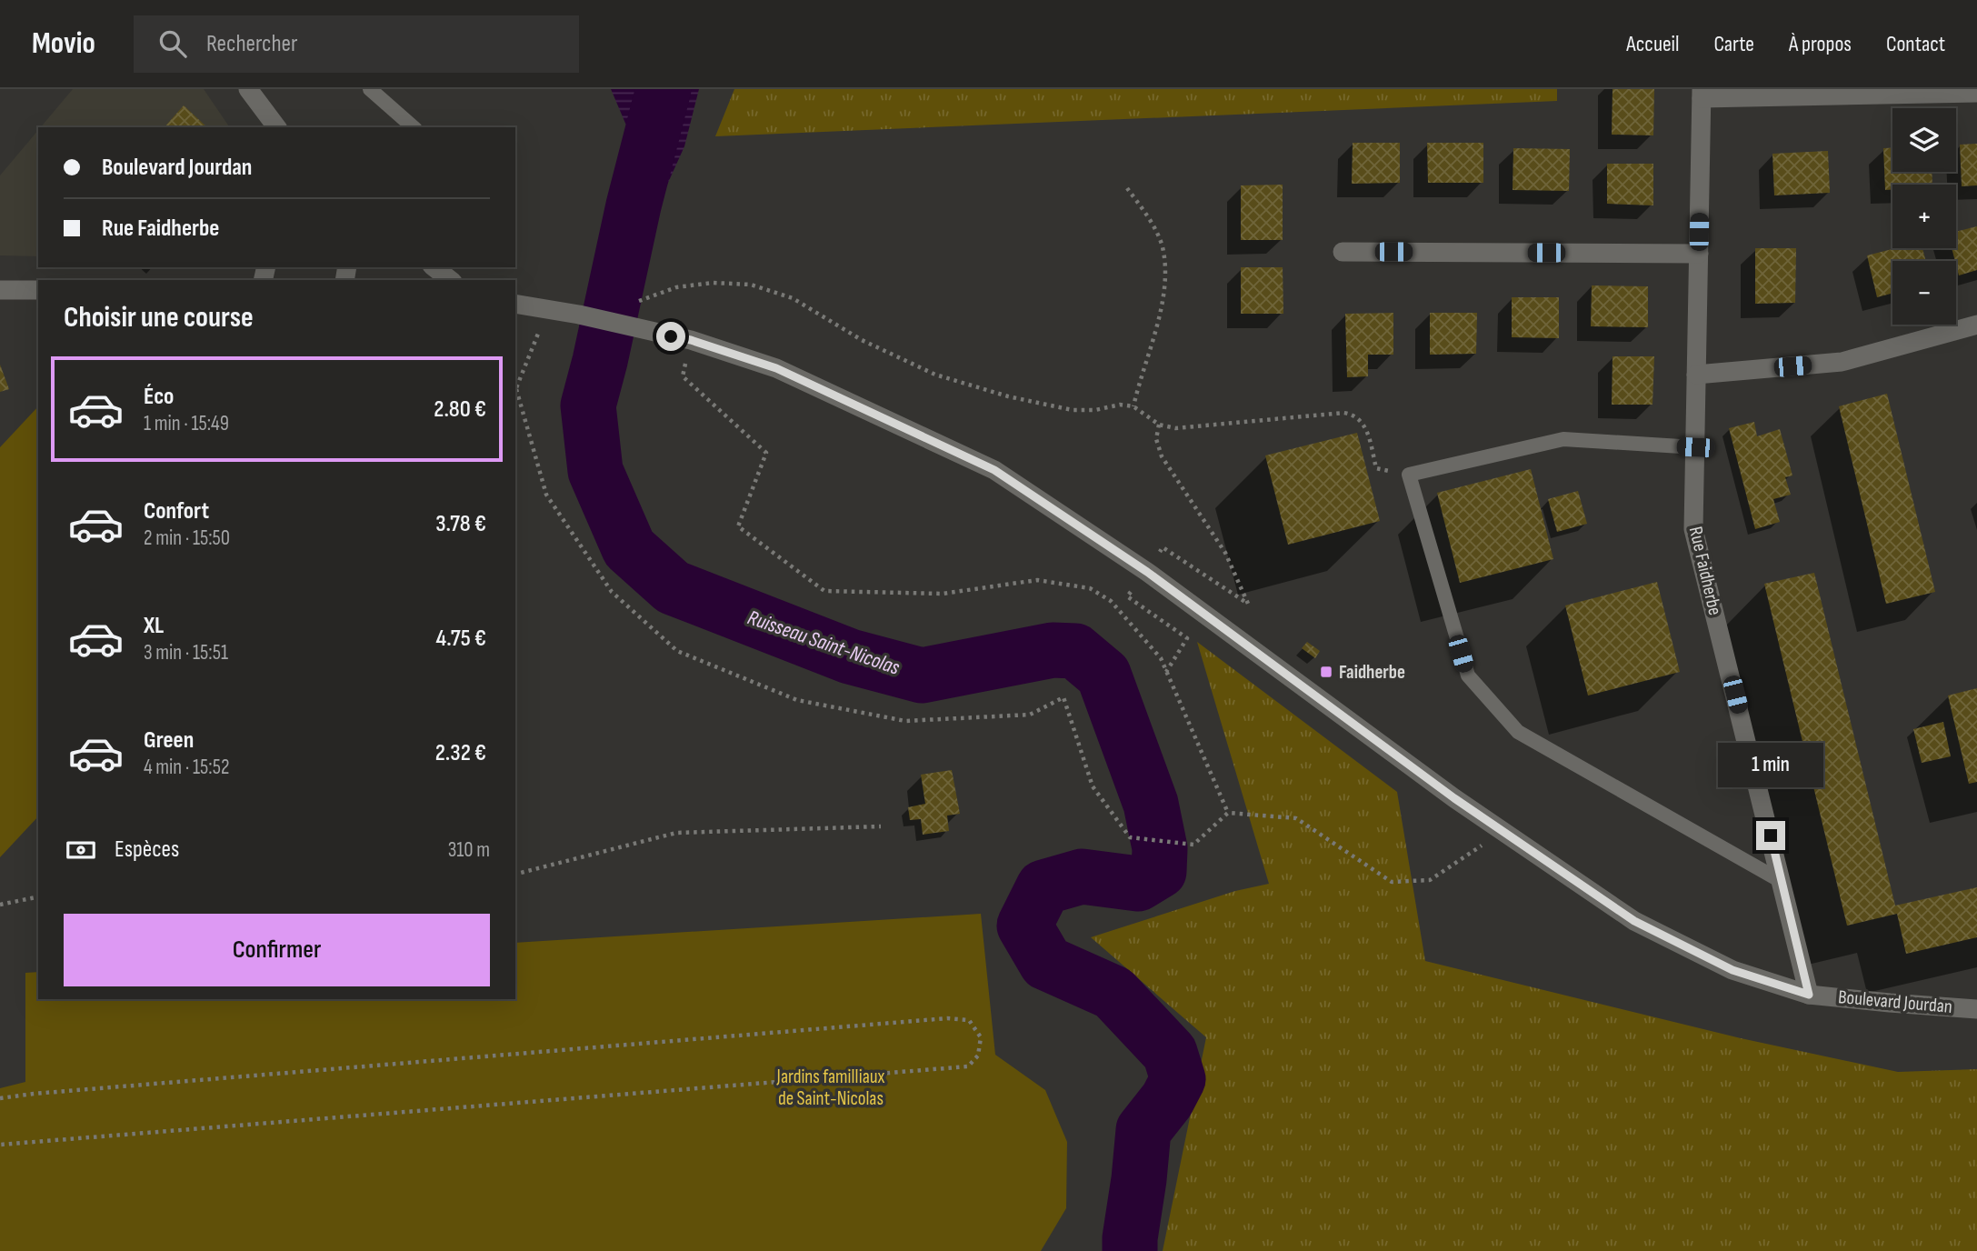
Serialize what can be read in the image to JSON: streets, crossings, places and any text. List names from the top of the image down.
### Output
{
  "streets": {
    "street": ["Rue Faidherbe", "Boulevard Jourdan"]
  },
  "crossings": [
    ["Rue Faidherbe", "Boulevard Jourdan"]
  ],
  "water": ["Ruisseau Saint-Nicolas"],
  "parks": ["Jardins familliaux de Saint-Nicolas"],
  "places": {
    "transit": ["Faidherbe"]
  },
  "page": {
    "header": "Movio",
    "search": "Rechercher",
    "nav": [
      "Accueil",
      "Carte",
      "À propos",
      "Contact"
    ],
    "map_buttons": ["+", "−"],
    "banner": ["Boulevard Jourdan", "Rue Faidherbe"],
    "heading": "Choisir une course",
    "list": [
      {
        "name": "Éco",
        "note": "1 min · 15:49",
        "value": "2.80 €"
      },
      {
        "name": "Confort",
        "note": "2 min · 15:50",
        "value": "3.78 €"
      },
      {
        "name": "XL",
        "note": "3 min · 15:51",
        "value": "4.75 €"
      },
      {
        "name": "Green",
        "note": "4 min · 15:52",
        "value": "2.32 €"
      }
    ],
    "bubble": "1 min",
    "pay": ["Espèces", "310 m"],
    "buttons": "Confirmer"
  }
}
